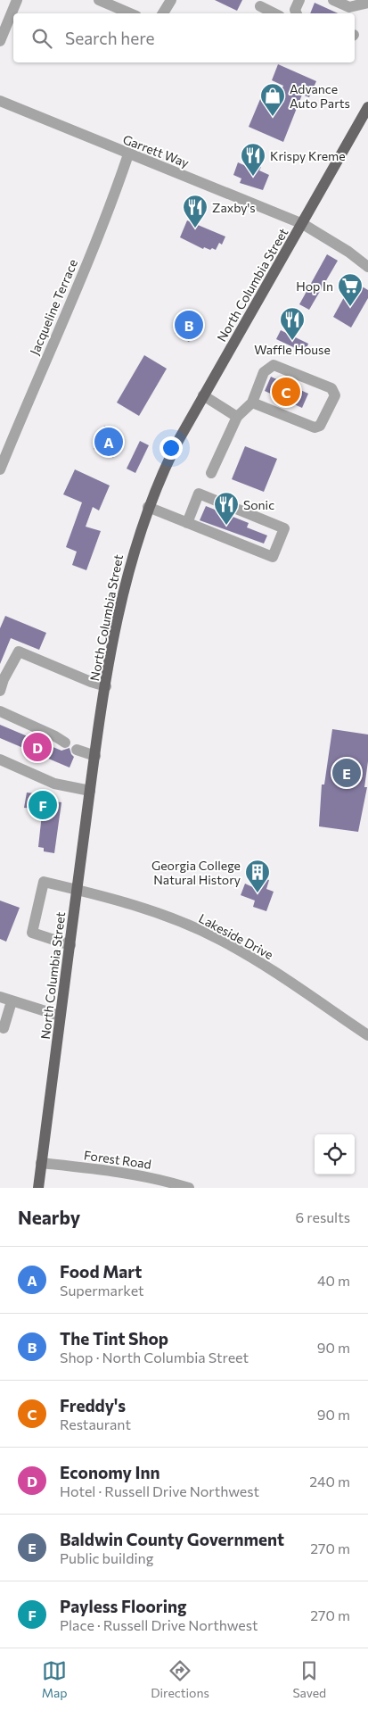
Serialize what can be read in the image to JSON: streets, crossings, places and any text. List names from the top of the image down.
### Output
{
  "streets": {
    "main road": ["North Columbia Street"],
    "street": [
      "Garrett Way",
      "Jacqueline Terrace",
      "Lakeside Drive",
      "Forest Road"
    ]
  },
  "crossings": [
    ["Garrett Way", "North Columbia Street"],
    ["Garrett Way", "Jacqueline Terrace"],
    ["North Columbia Street", "Lakeside Drive"],
    ["North Columbia Street", "Forest Road"]
  ],
  "places": {
    "shop": ["Advance Auto Parts"],
    "restaurant": [
      "Krispy Kreme",
      "Zaxby's",
      "Waffle House",
      "Sonic"
    ],
    "supermarket": ["Hop In"],
    "building": ["Georgia College Natural History"]
  },
  "page": {
    "search": "Search here",
    "pins": [
      "B",
      "C",
      "A",
      "D",
      "E",
      "F"
    ],
    "heading": ["Nearby", "6 results"],
    "list": [
      {
        "mark": "A",
        "name": "Food Mart",
        "note": "Supermarket",
        "value": "40 m"
      },
      {
        "mark": "B",
        "name": "The Tint Shop",
        "note": "Shop · North Columbia Street",
        "value": "90 m"
      },
      {
        "mark": "C",
        "name": "Freddy's",
        "note": "Restaurant",
        "value": "90 m"
      },
      {
        "mark": "D",
        "name": "Economy Inn",
        "note": "Hotel · Russell Drive Northwest",
        "value": "240 m"
      },
      {
        "mark": "E",
        "name": "Baldwin County Government",
        "note": "Public building",
        "value": "270 m"
      },
      {
        "mark": "F",
        "name": "Payless Flooring",
        "note": "Place · Russell Drive Northwest",
        "value": "270 m"
      }
    ],
    "nav": ["Map", "Directions", "Saved"]
  }
}
